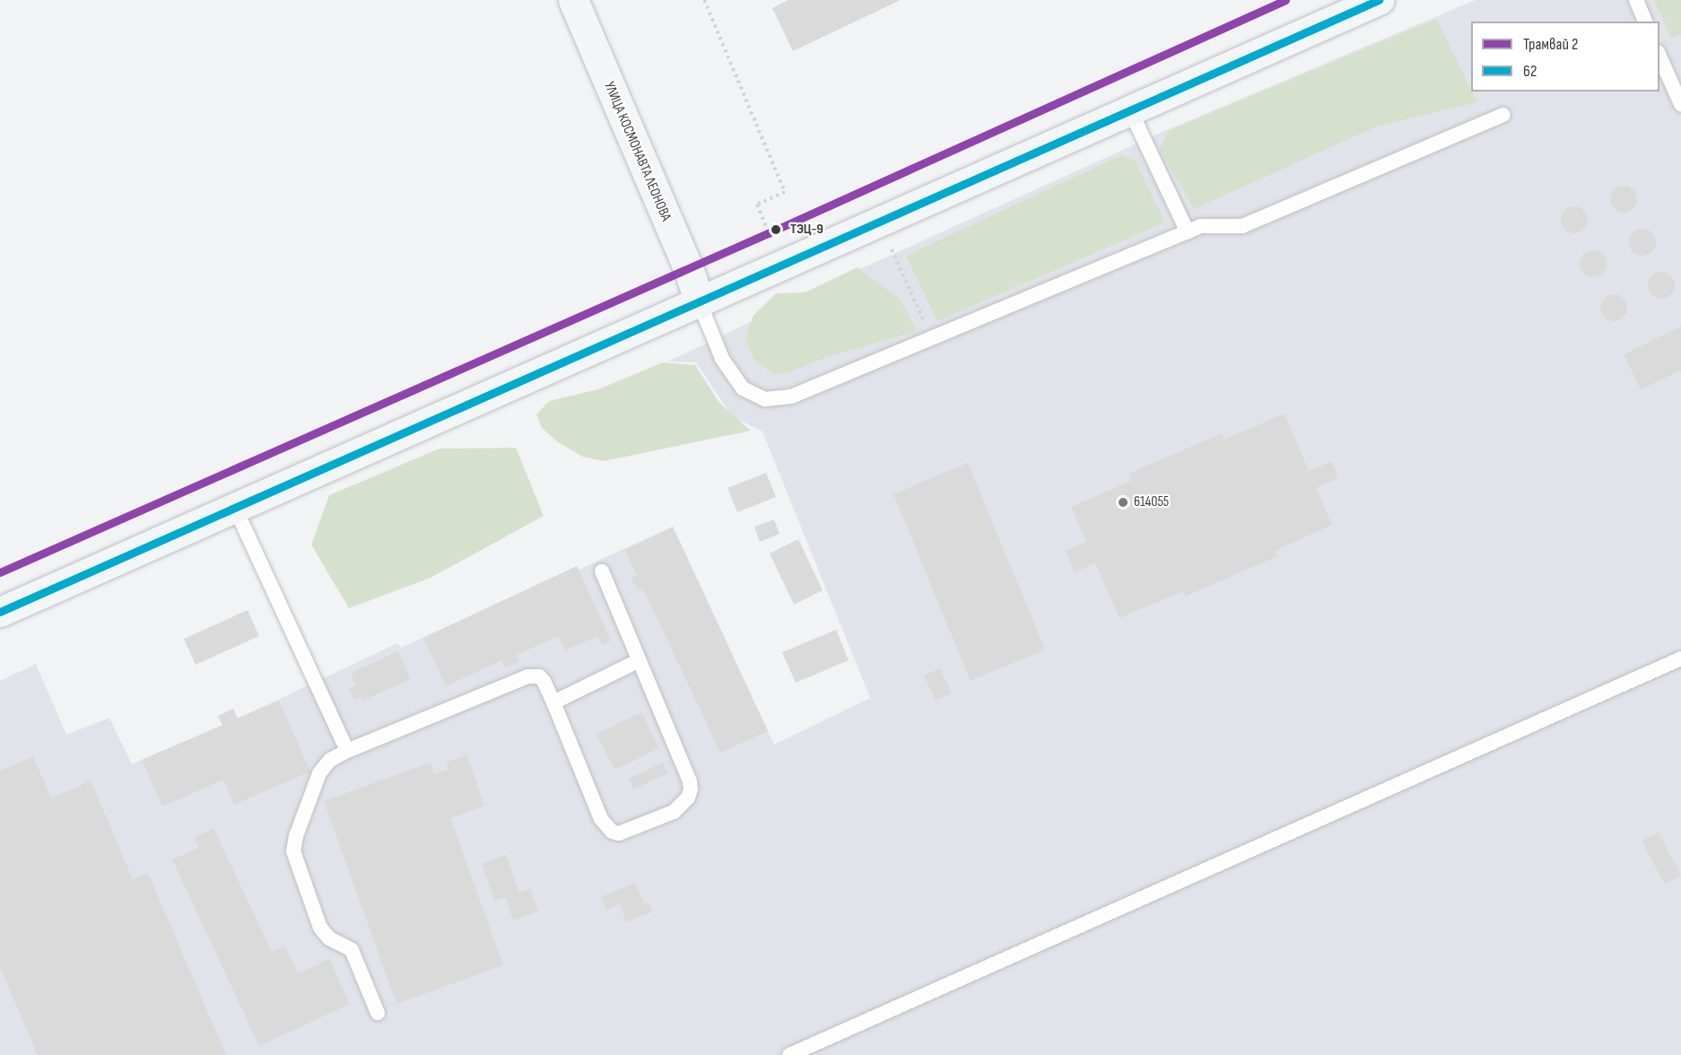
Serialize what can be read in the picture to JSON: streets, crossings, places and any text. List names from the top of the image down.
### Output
{
  "streets": {
    "street": ["УЛИЦА КОСМОНАВТА ЛЕОНОВА"]
  },
  "places": ["ТЭЦ-9", "614055"],
  "lines": ["tram line 2", "transit line 62"],
  "legend": ["Трамвай 2", "62"]
}
